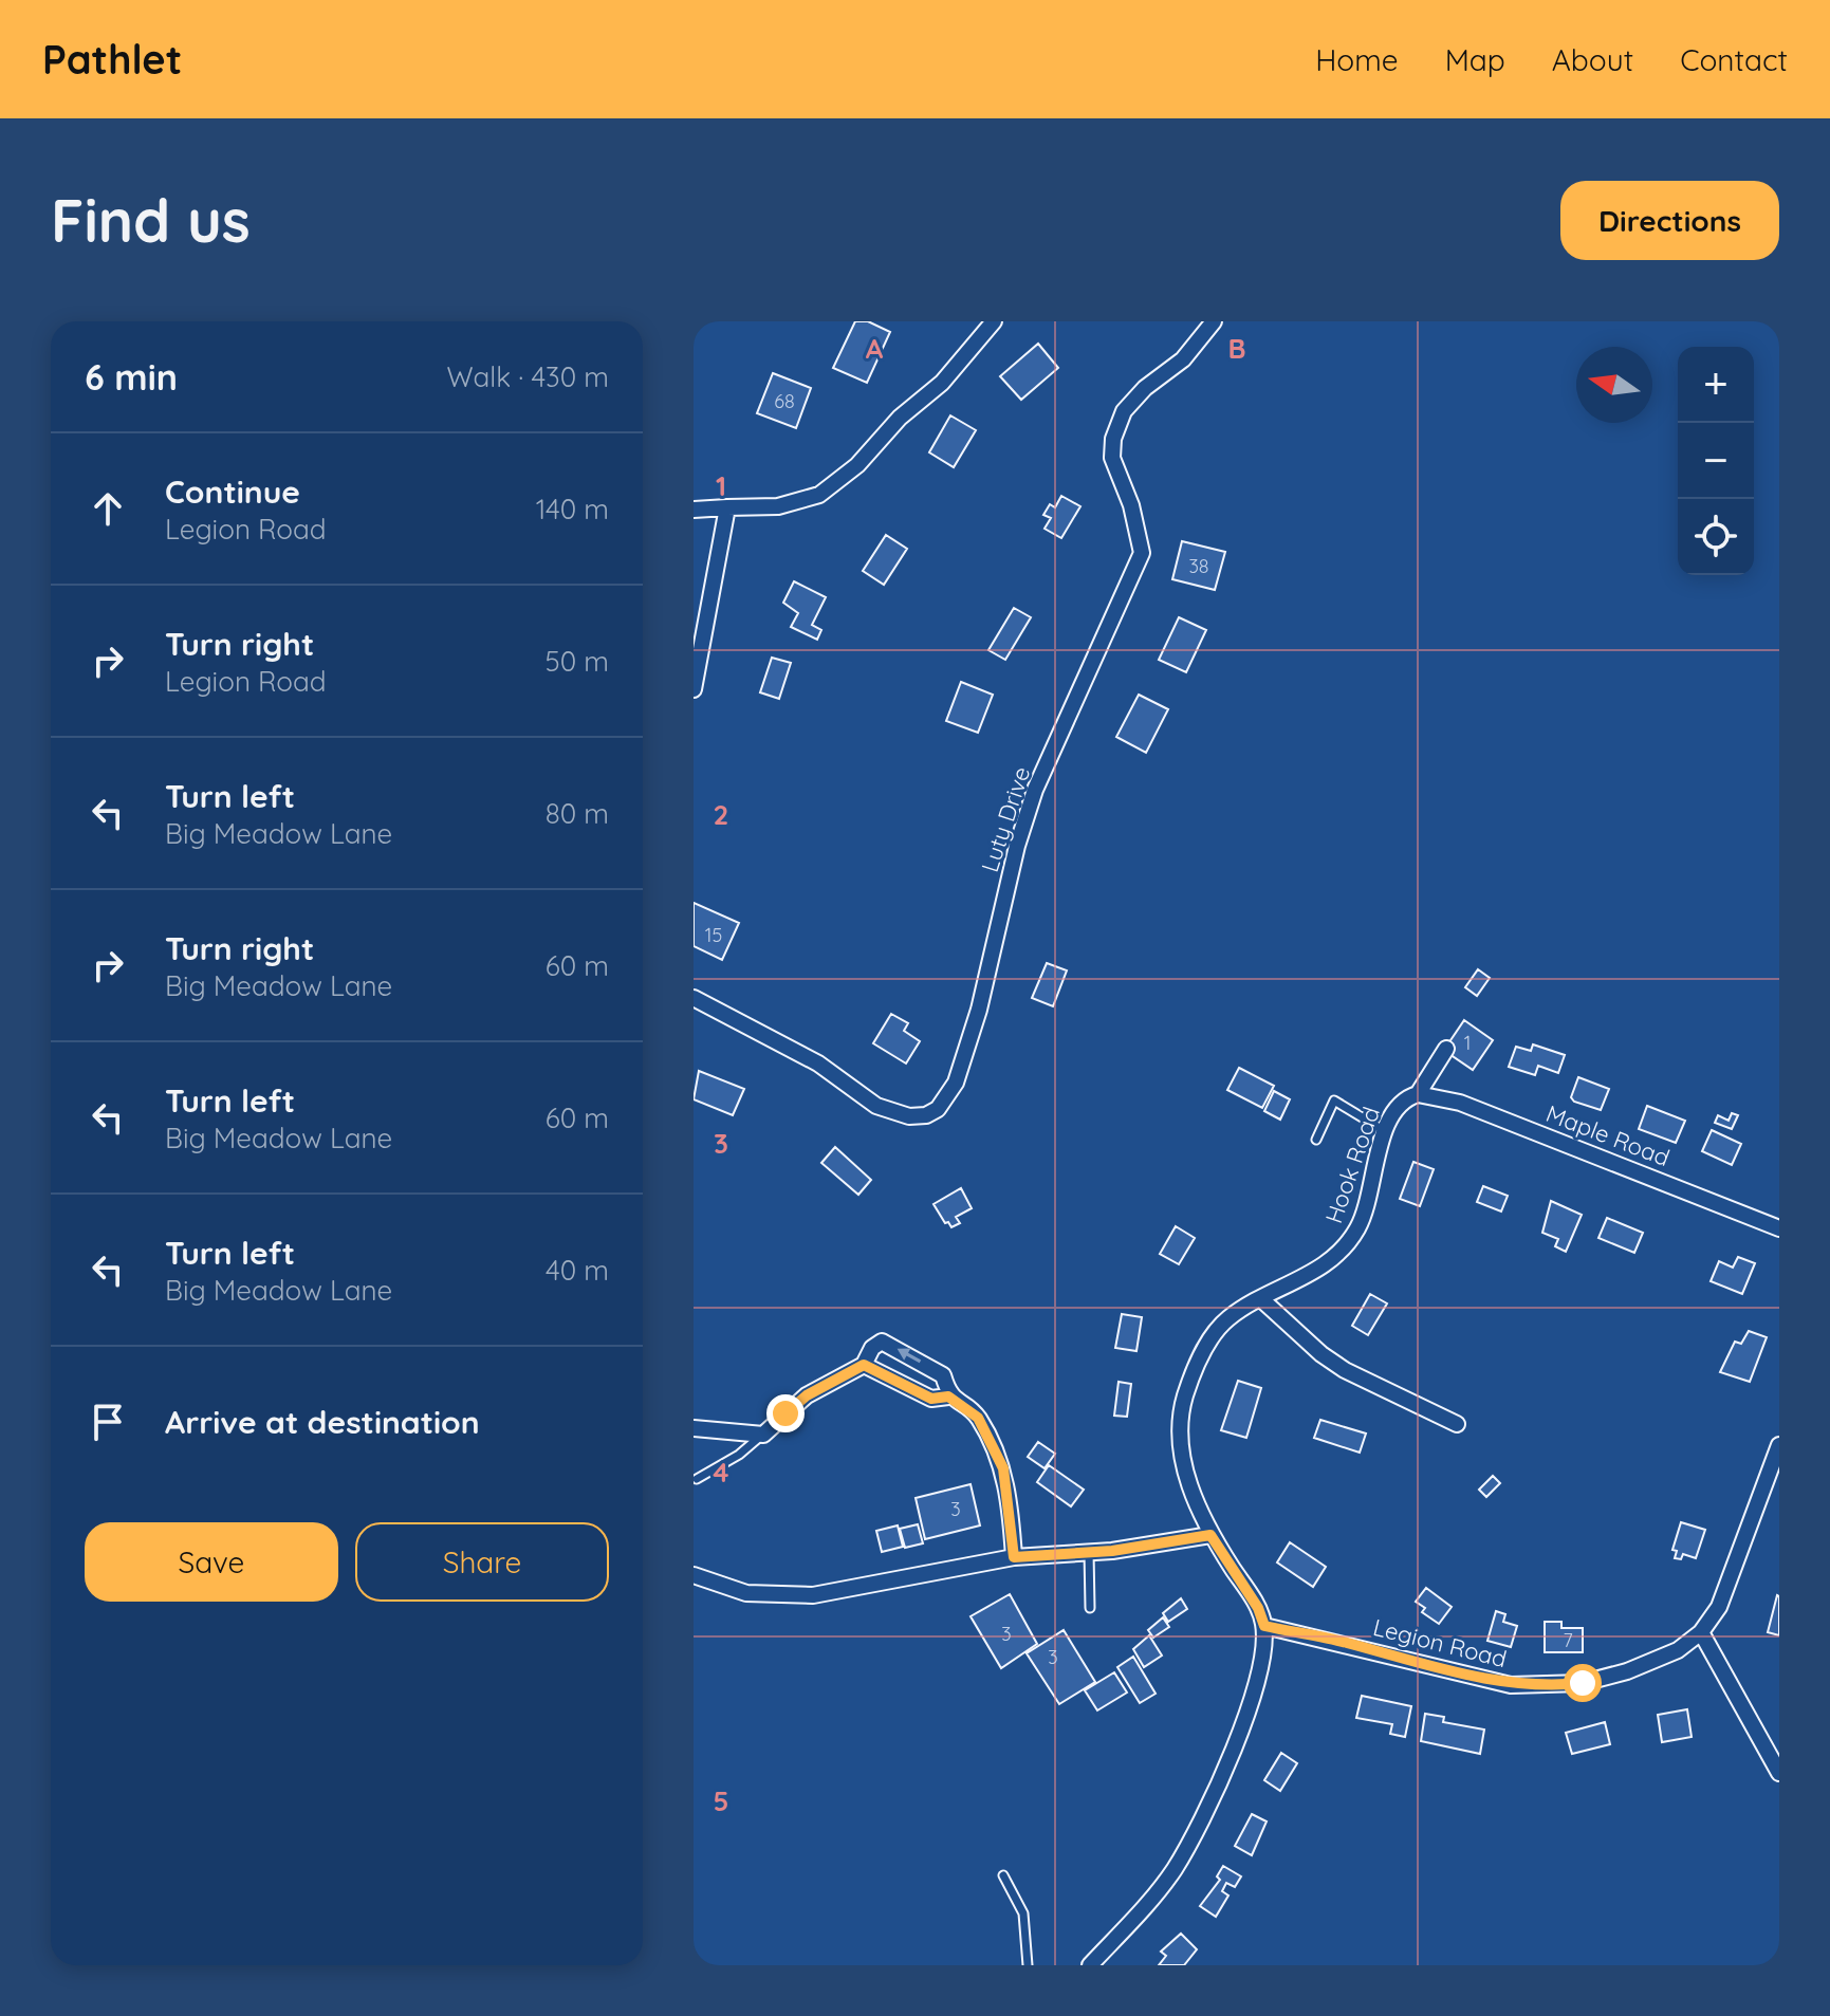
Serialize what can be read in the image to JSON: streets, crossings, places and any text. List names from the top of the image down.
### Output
{
  "streets": {
    "street": [
      "Luty Drive",
      "Maple Road",
      "Hook Road",
      "Legion Road"
    ]
  },
  "crossings": [
    ["Maple Road", "Hook Road"]
  ],
  "house_numbers": [
    "68",
    "38",
    "15",
    "1",
    "3",
    "3",
    "7",
    "3"
  ],
  "north": "left",
  "page": {
    "header": "Pathlet",
    "nav": [
      "Home",
      "Map",
      "About",
      "Contact"
    ],
    "buttons": [
      "Directions",
      ["Save", "Share"]
    ],
    "title": "Find us",
    "heading": ["6 min", "Walk · 430 m"],
    "map_buttons": ["+", "−"],
    "list": [
      ["Continue", "Legion Road", "140 m"],
      ["Turn right", "Legion Road", "50 m"],
      ["Turn left", "Big Meadow Lane", "80 m"],
      ["Turn right", "Big Meadow Lane", "60 m"],
      ["Turn left", "Big Meadow Lane", "60 m"],
      ["Turn left", "Big Meadow Lane", "40 m"],
      "Arrive at destination"
    ]
  },
  "grid": {
    "columns": ["A", "B"],
    "rows": [
      "1",
      "2",
      "3",
      "4",
      "5"
    ]
  }
}
